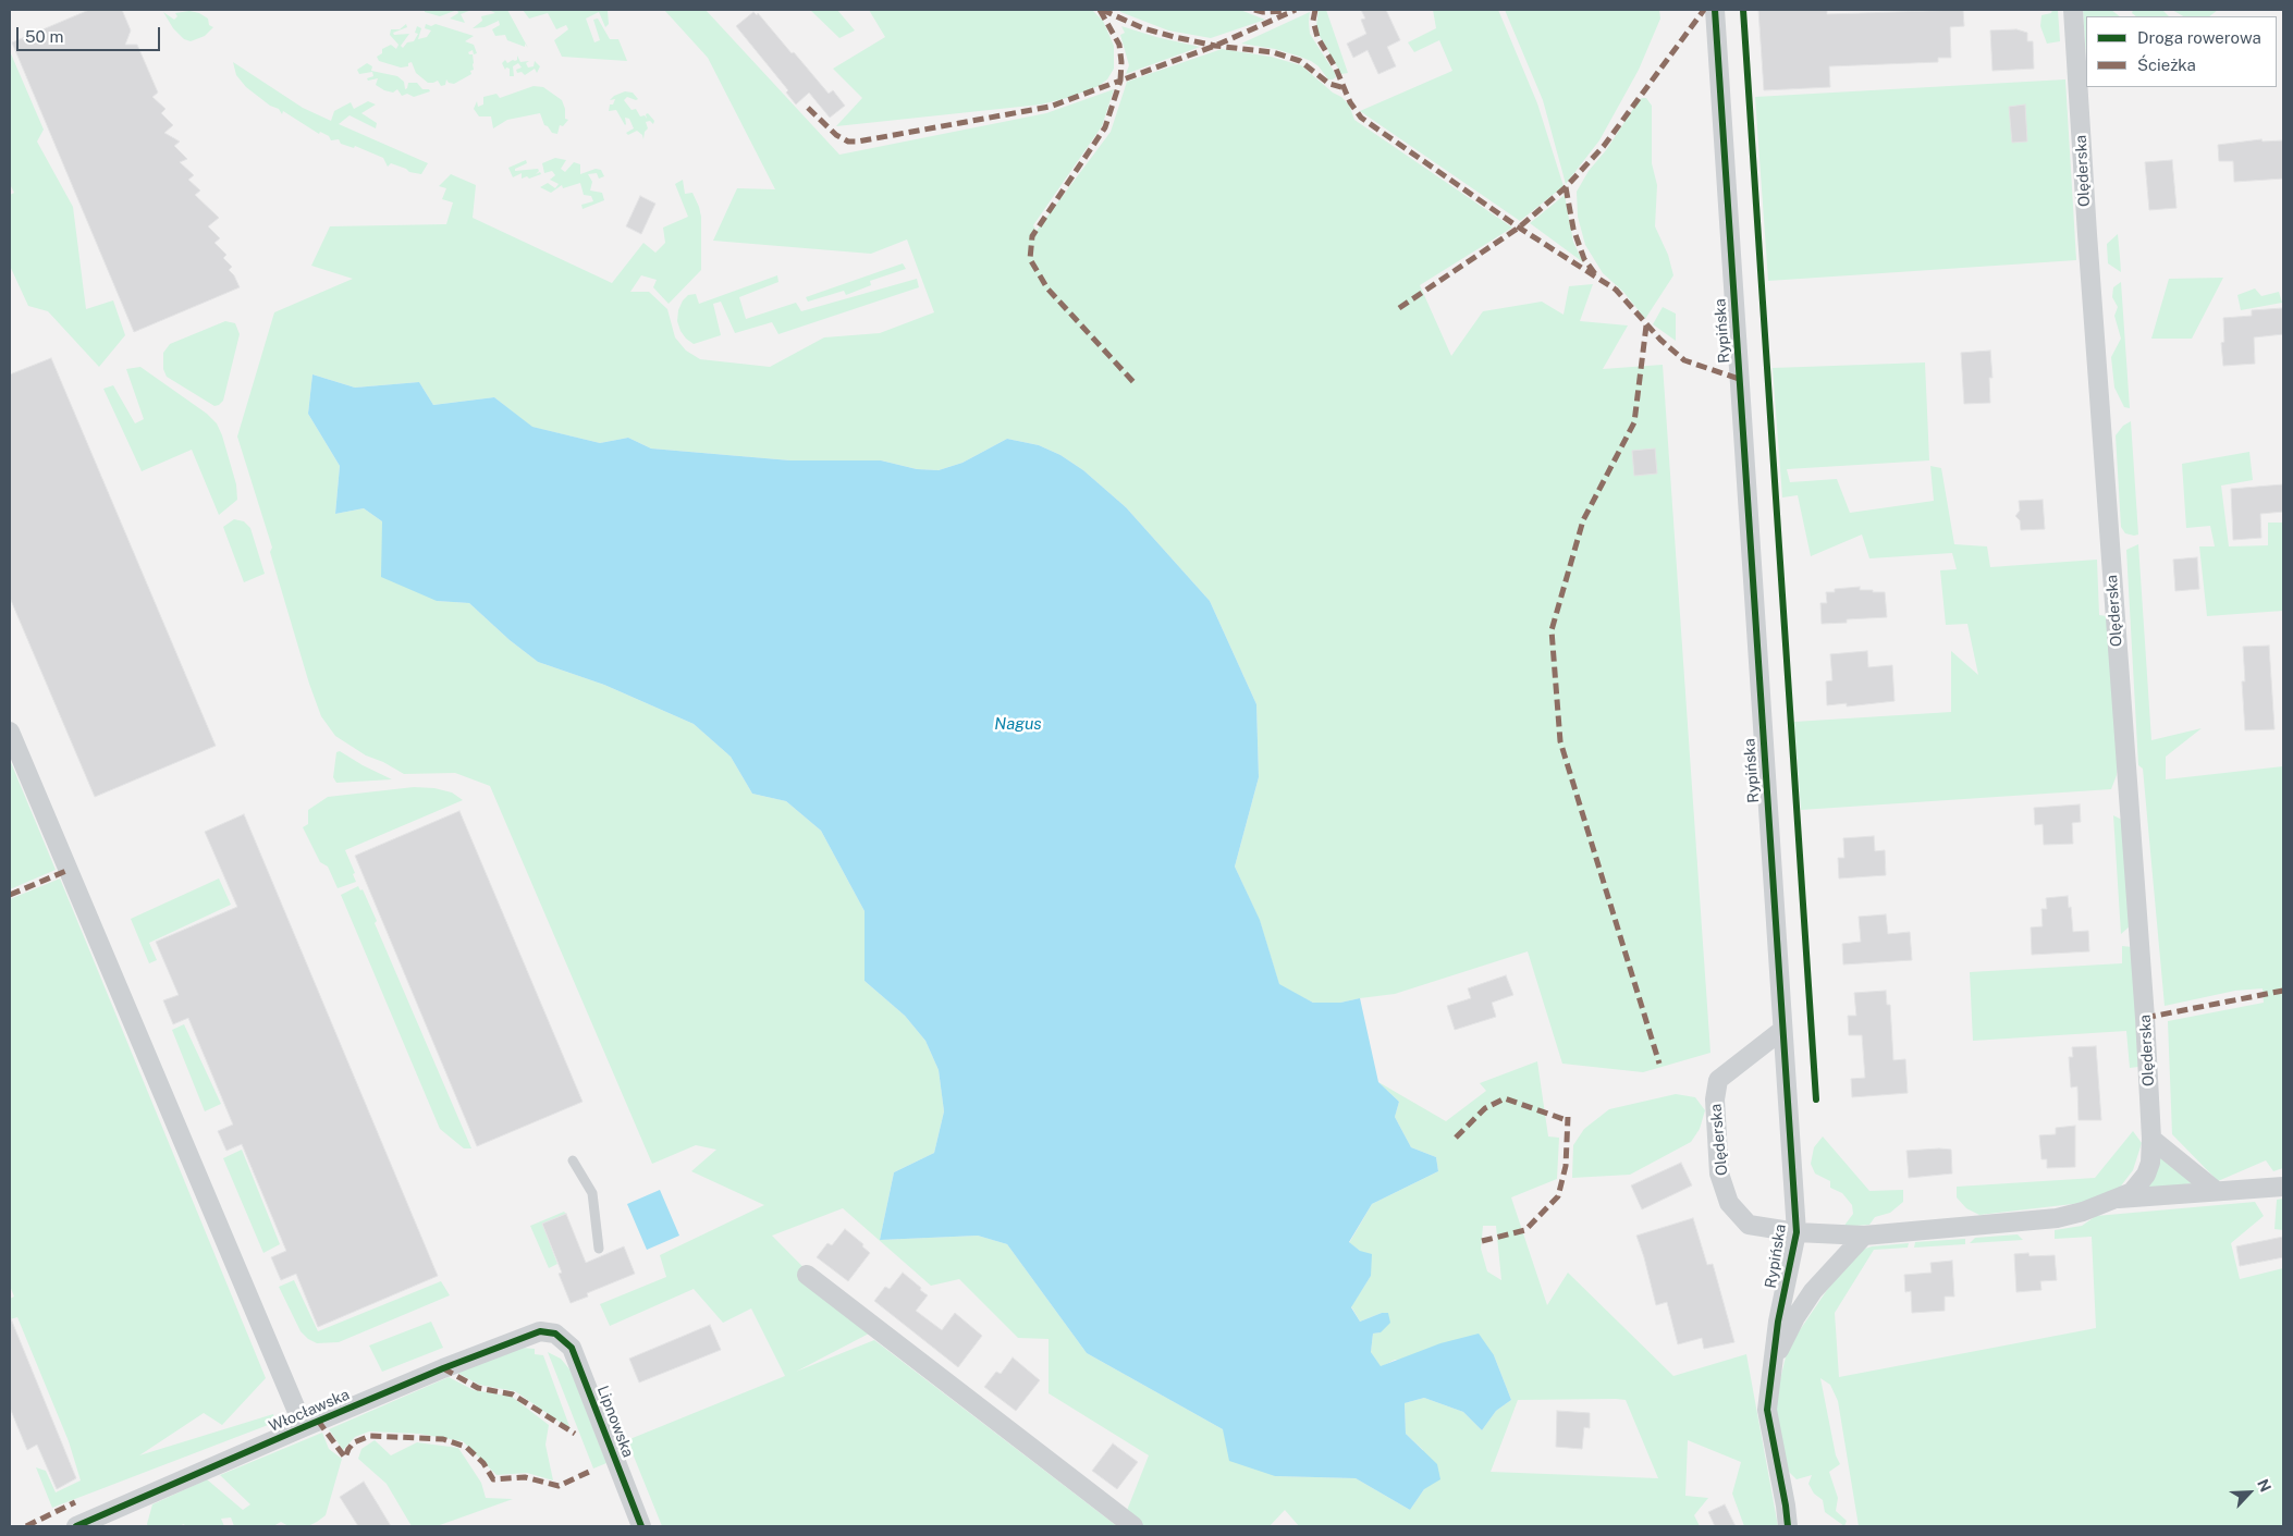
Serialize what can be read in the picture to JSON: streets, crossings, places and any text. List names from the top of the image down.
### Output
{
  "streets": {
    "street": [
      "Olęderska",
      "Rypińska",
      "Włocławska",
      "Lipnowska"
    ]
  },
  "crossings": [
    ["Olęderska", "Rypińska"],
    ["Włocławska", "Lipnowska"]
  ],
  "water": ["Nagus"],
  "legend": ["Droga rowerowa", "Ścieżka"],
  "scale_bar": "50 m",
  "north": "top right"
}
